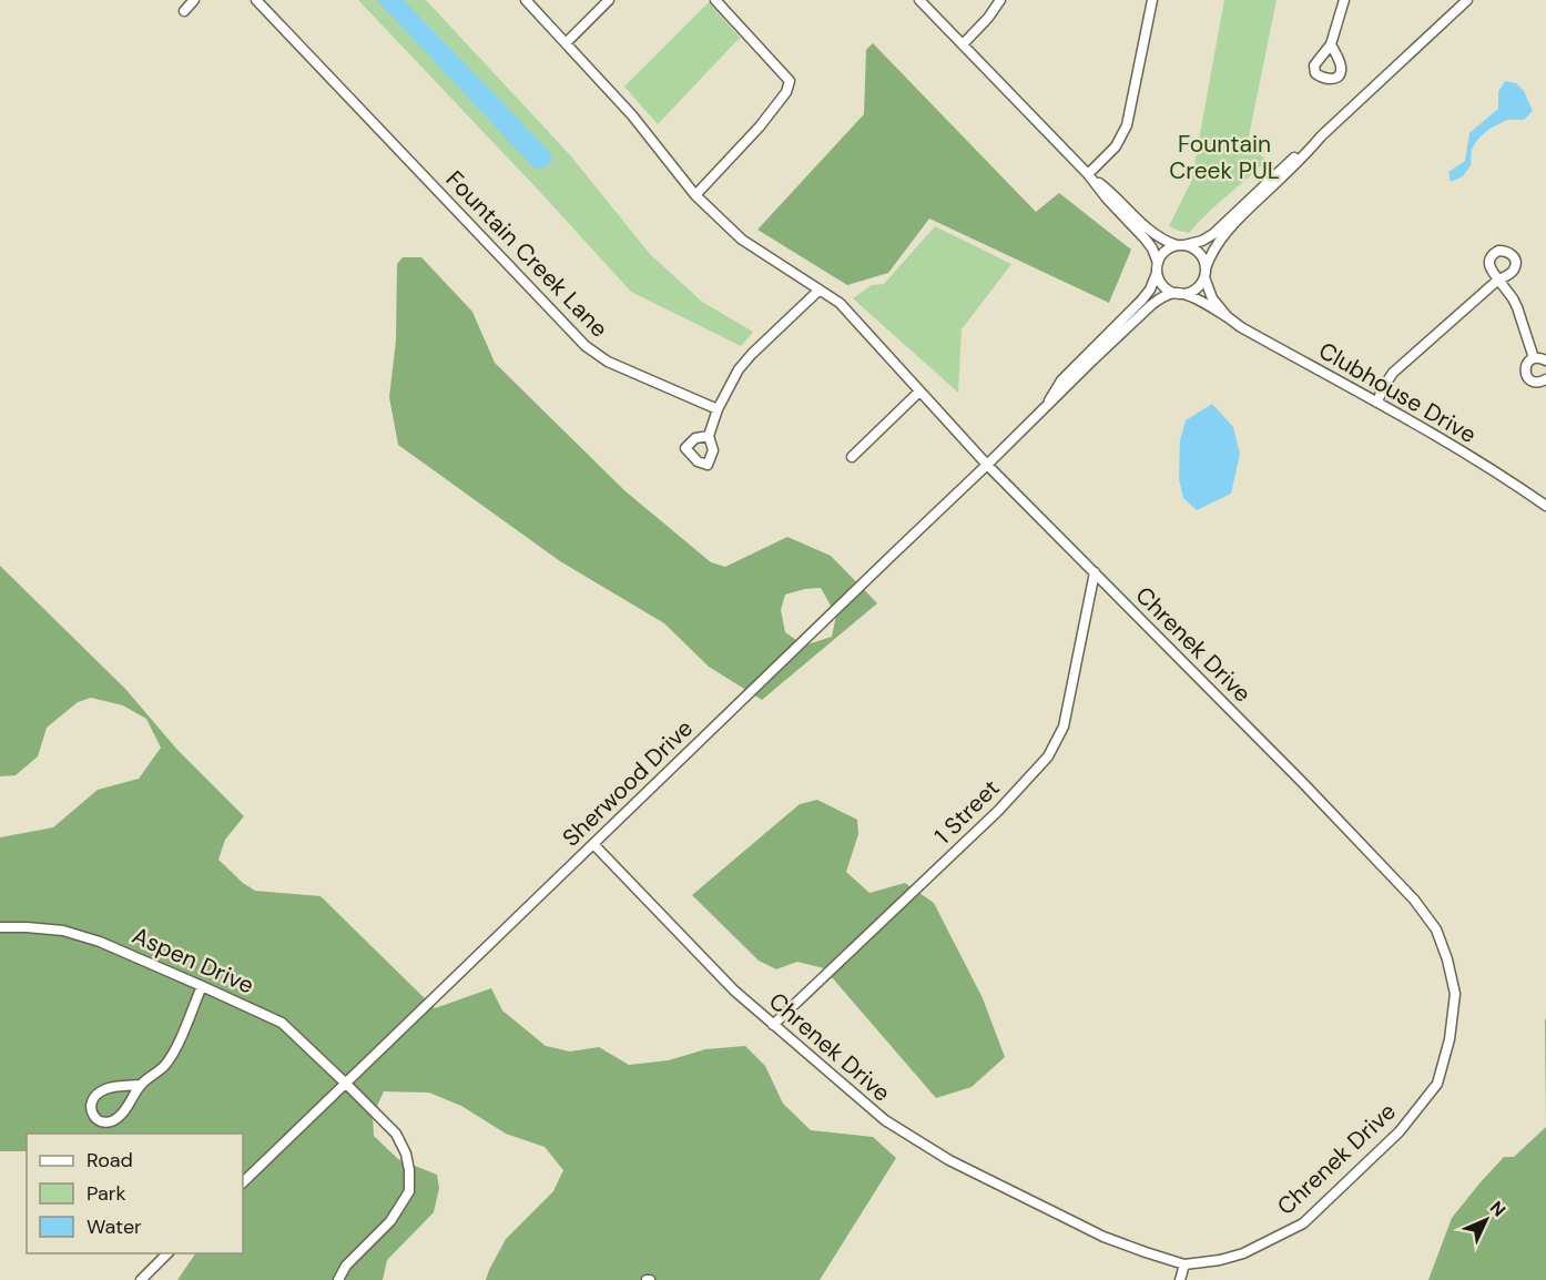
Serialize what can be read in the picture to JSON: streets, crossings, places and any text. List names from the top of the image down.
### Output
{
  "streets": {
    "street": [
      "Fountain Creek Lane",
      "Clubhouse Drive",
      "Chrenek Drive",
      "Sherwood Drive",
      "1 Street",
      "Aspen Drive"
    ]
  },
  "crossings": [
    ["Clubhouse Drive", "Sherwood Drive"],
    ["Chrenek Drive", "Sherwood Drive"],
    ["Chrenek Drive", "1 Street"],
    ["Sherwood Drive", "Aspen Drive"]
  ],
  "parks": ["Fountain Creek PUL"],
  "legend": ["Road", "Park", "Water"],
  "north": "top right"
}
